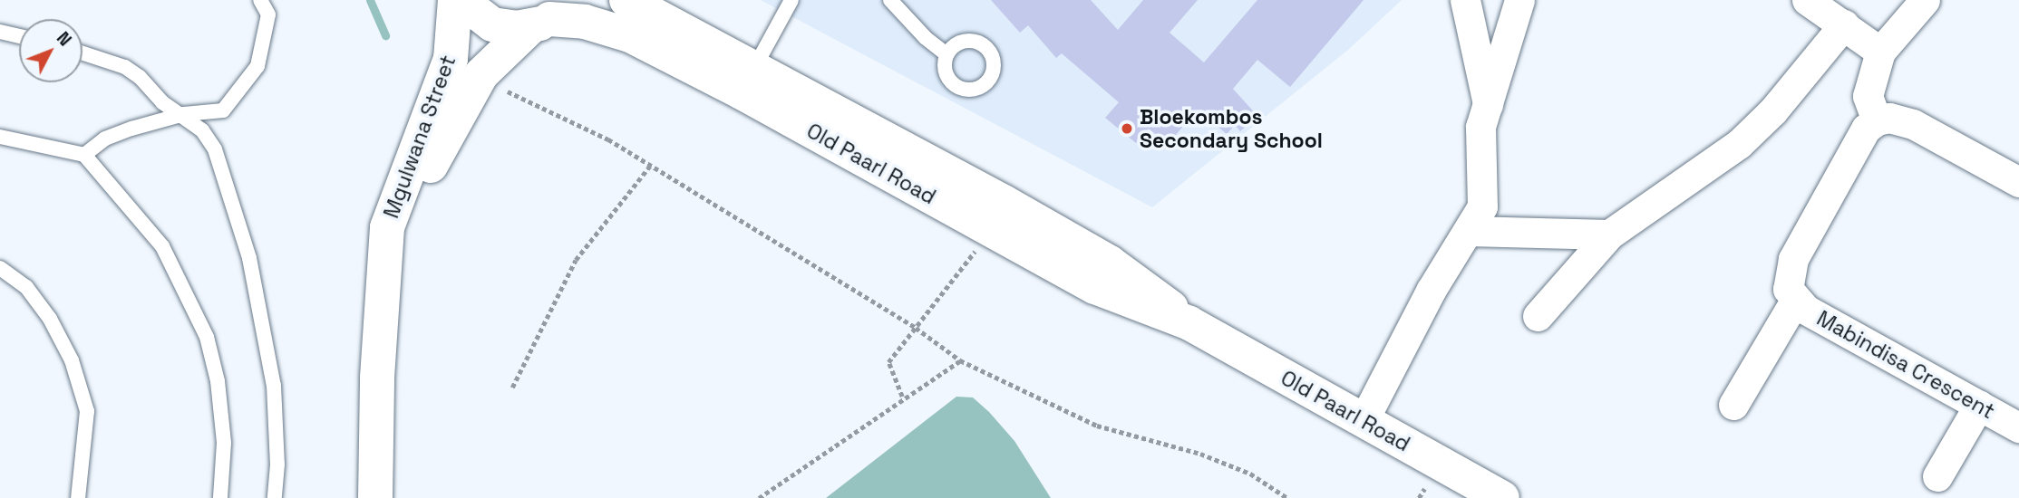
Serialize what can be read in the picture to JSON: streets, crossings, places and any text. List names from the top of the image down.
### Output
{
  "streets": {
    "main road": ["Mgulwana Street", "Old Paarl Road"],
    "street": ["Mabindisa Crescent"]
  },
  "crossings": [
    ["Mgulwana Street", "Old Paarl Road"]
  ],
  "places": ["Bloekombos Secondary School"],
  "north": "top right"
}
